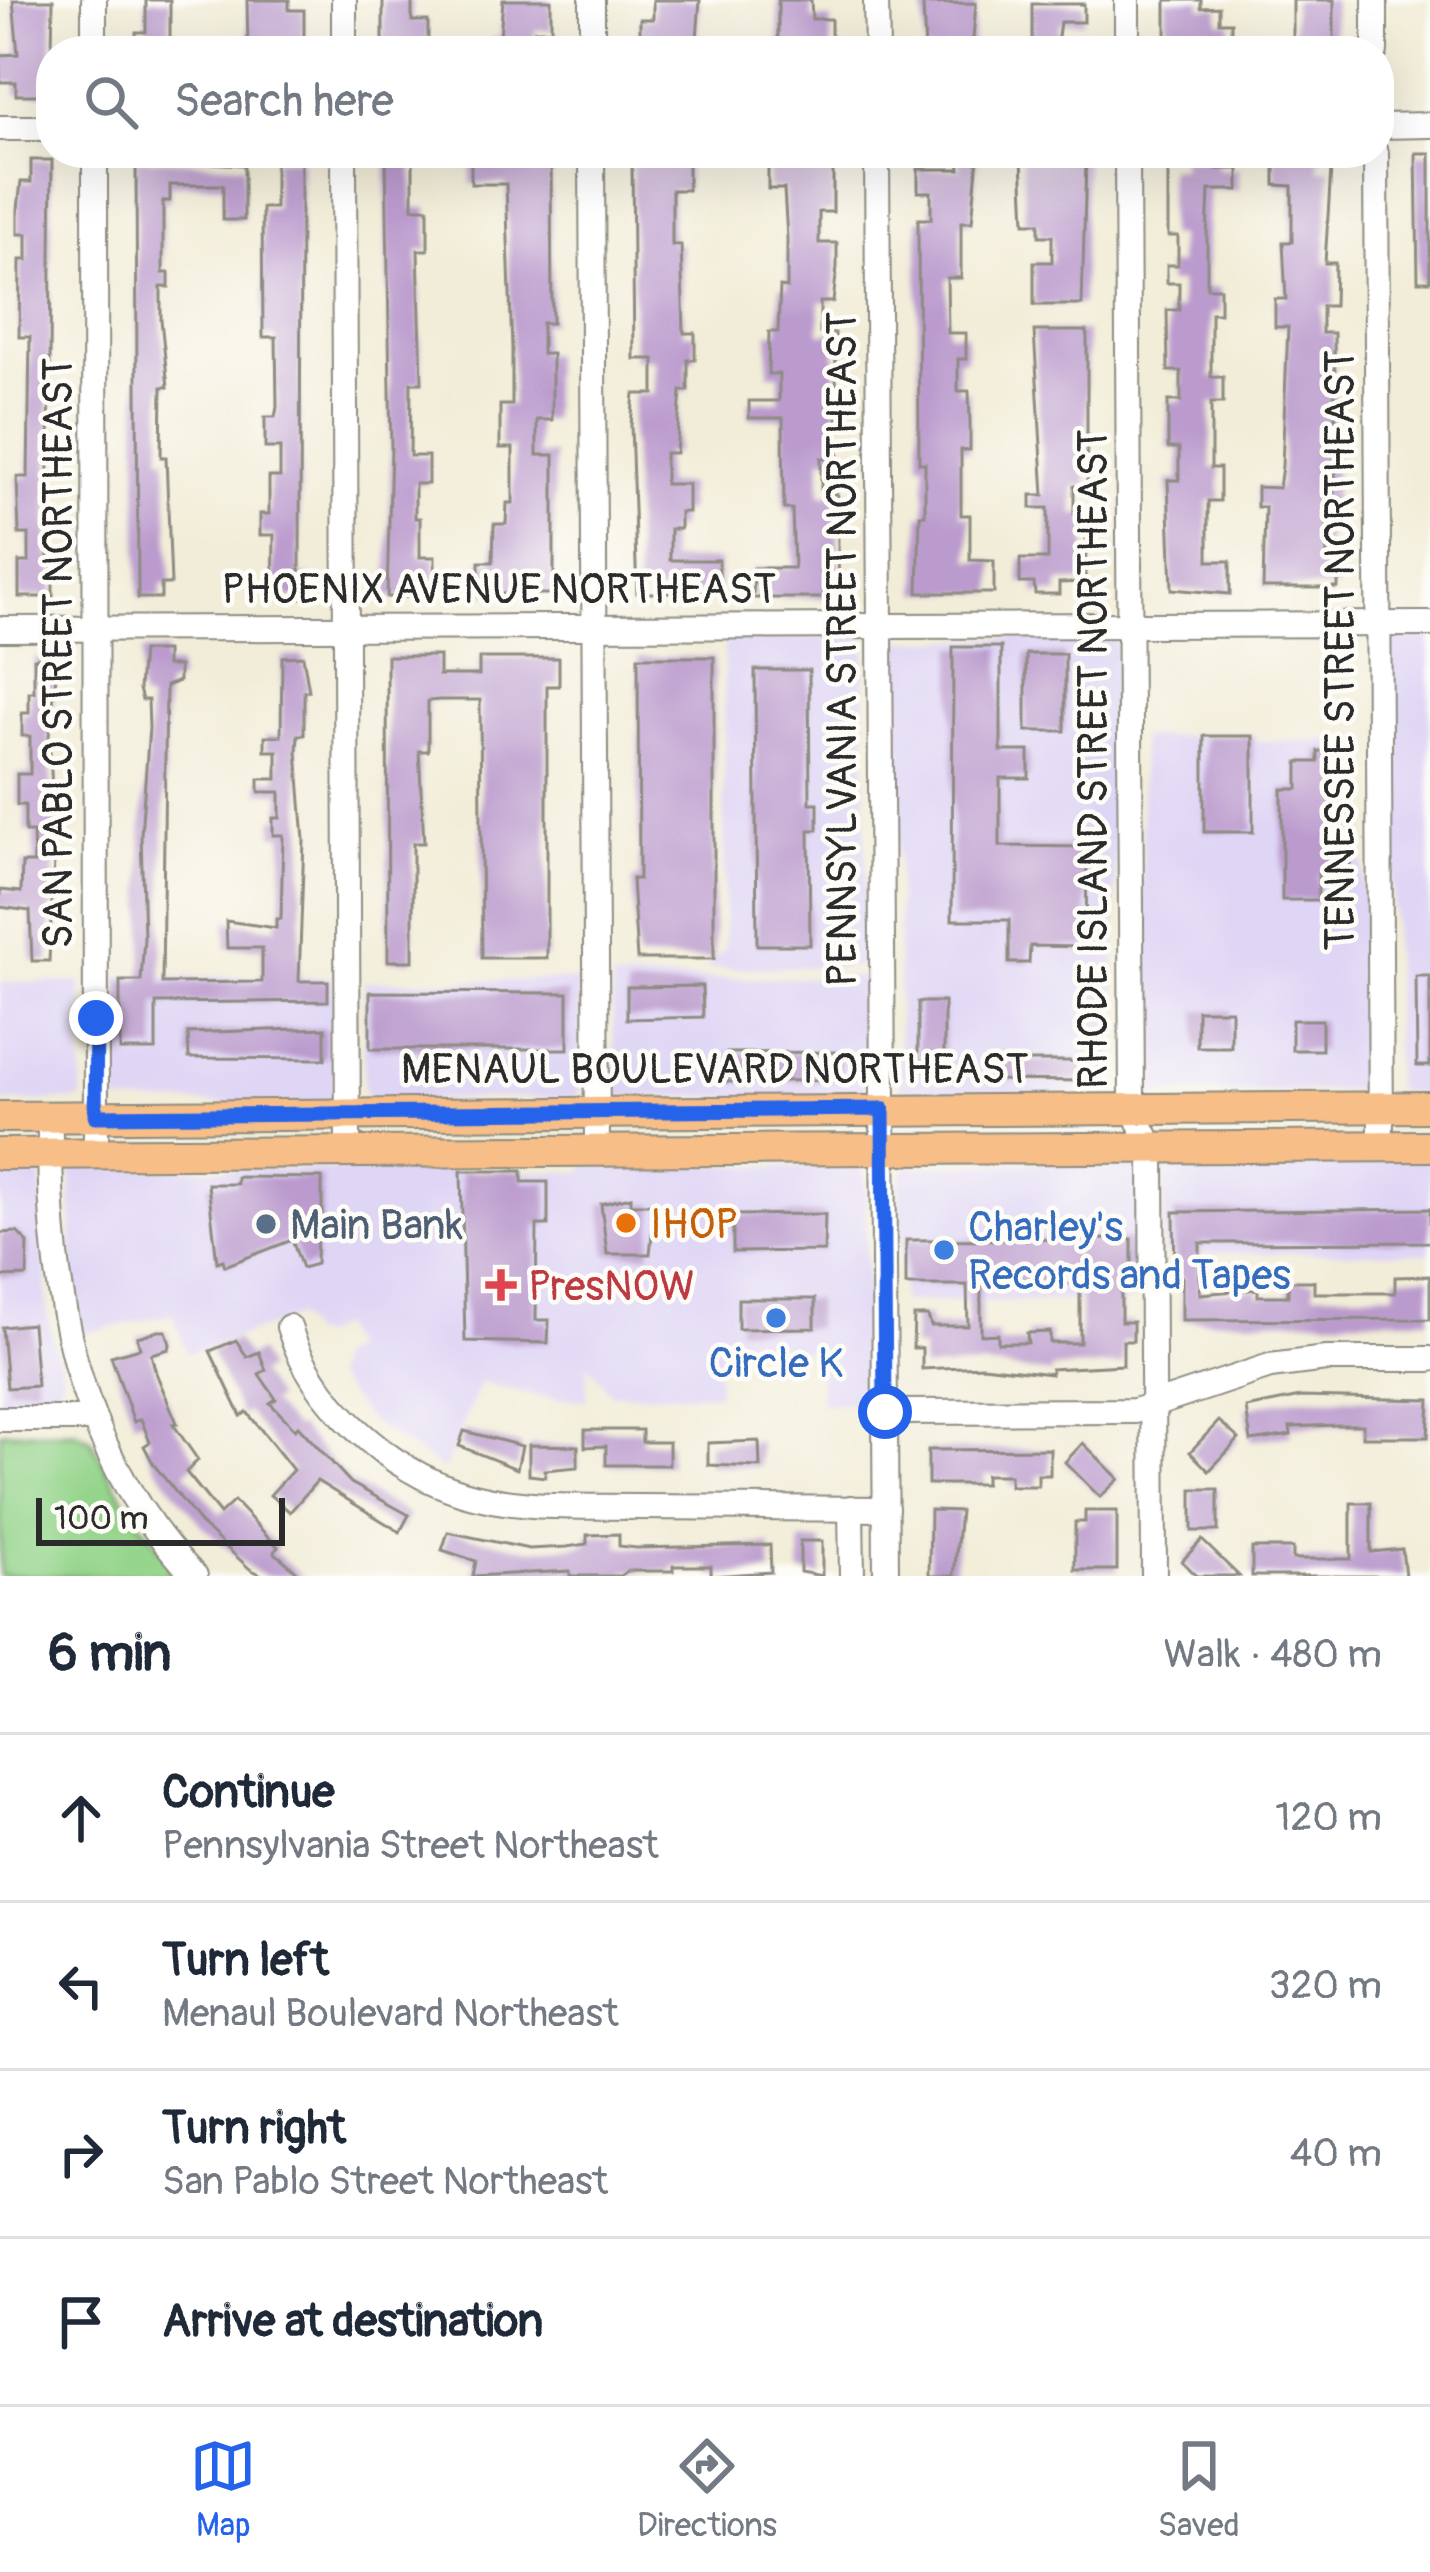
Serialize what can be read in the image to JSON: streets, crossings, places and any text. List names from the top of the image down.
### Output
{
  "streets": {
    "main road": ["MENAUL BOULEVARD NORTHEAST"],
    "street": [
      "PHOENIX AVENUE NORTHEAST",
      "PENNSYLVANIA STREET NORTHEAST",
      "TENNESSEE STREET NORTHEAST",
      "SAN PABLO STREET NORTHEAST",
      "RHODE ISLAND STREET NORTHEAST"
    ]
  },
  "crossings": [
    ["PHOENIX AVENUE NORTHEAST", "PENNSYLVANIA STREET NORTHEAST"],
    ["PHOENIX AVENUE NORTHEAST", "TENNESSEE STREET NORTHEAST"],
    ["PHOENIX AVENUE NORTHEAST", "SAN PABLO STREET NORTHEAST"],
    ["PHOENIX AVENUE NORTHEAST", "RHODE ISLAND STREET NORTHEAST"],
    ["PENNSYLVANIA STREET NORTHEAST", "MENAUL BOULEVARD NORTHEAST"],
    ["TENNESSEE STREET NORTHEAST", "MENAUL BOULEVARD NORTHEAST"],
    ["SAN PABLO STREET NORTHEAST", "MENAUL BOULEVARD NORTHEAST"],
    ["RHODE ISLAND STREET NORTHEAST", "MENAUL BOULEVARD NORTHEAST"]
  ],
  "places": {
    "other": [
      "IHOP",
      "Main Bank",
      "Charley's Records and Tapes",
      "Circle K"
    ],
    "health": ["PresNOW"]
  },
  "scale_bar": "100 m",
  "page": {
    "search": "Search here",
    "scale": "100 m",
    "heading": ["6 min", "Walk · 480 m"],
    "list": [
      ["Continue", "Pennsylvania Street Northeast", "120 m"],
      ["Turn left", "Menaul Boulevard Northeast", "320 m"],
      ["Turn right", "San Pablo Street Northeast", "40 m"],
      "Arrive at destination"
    ],
    "nav": ["Map", "Directions", "Saved"]
  }
}
